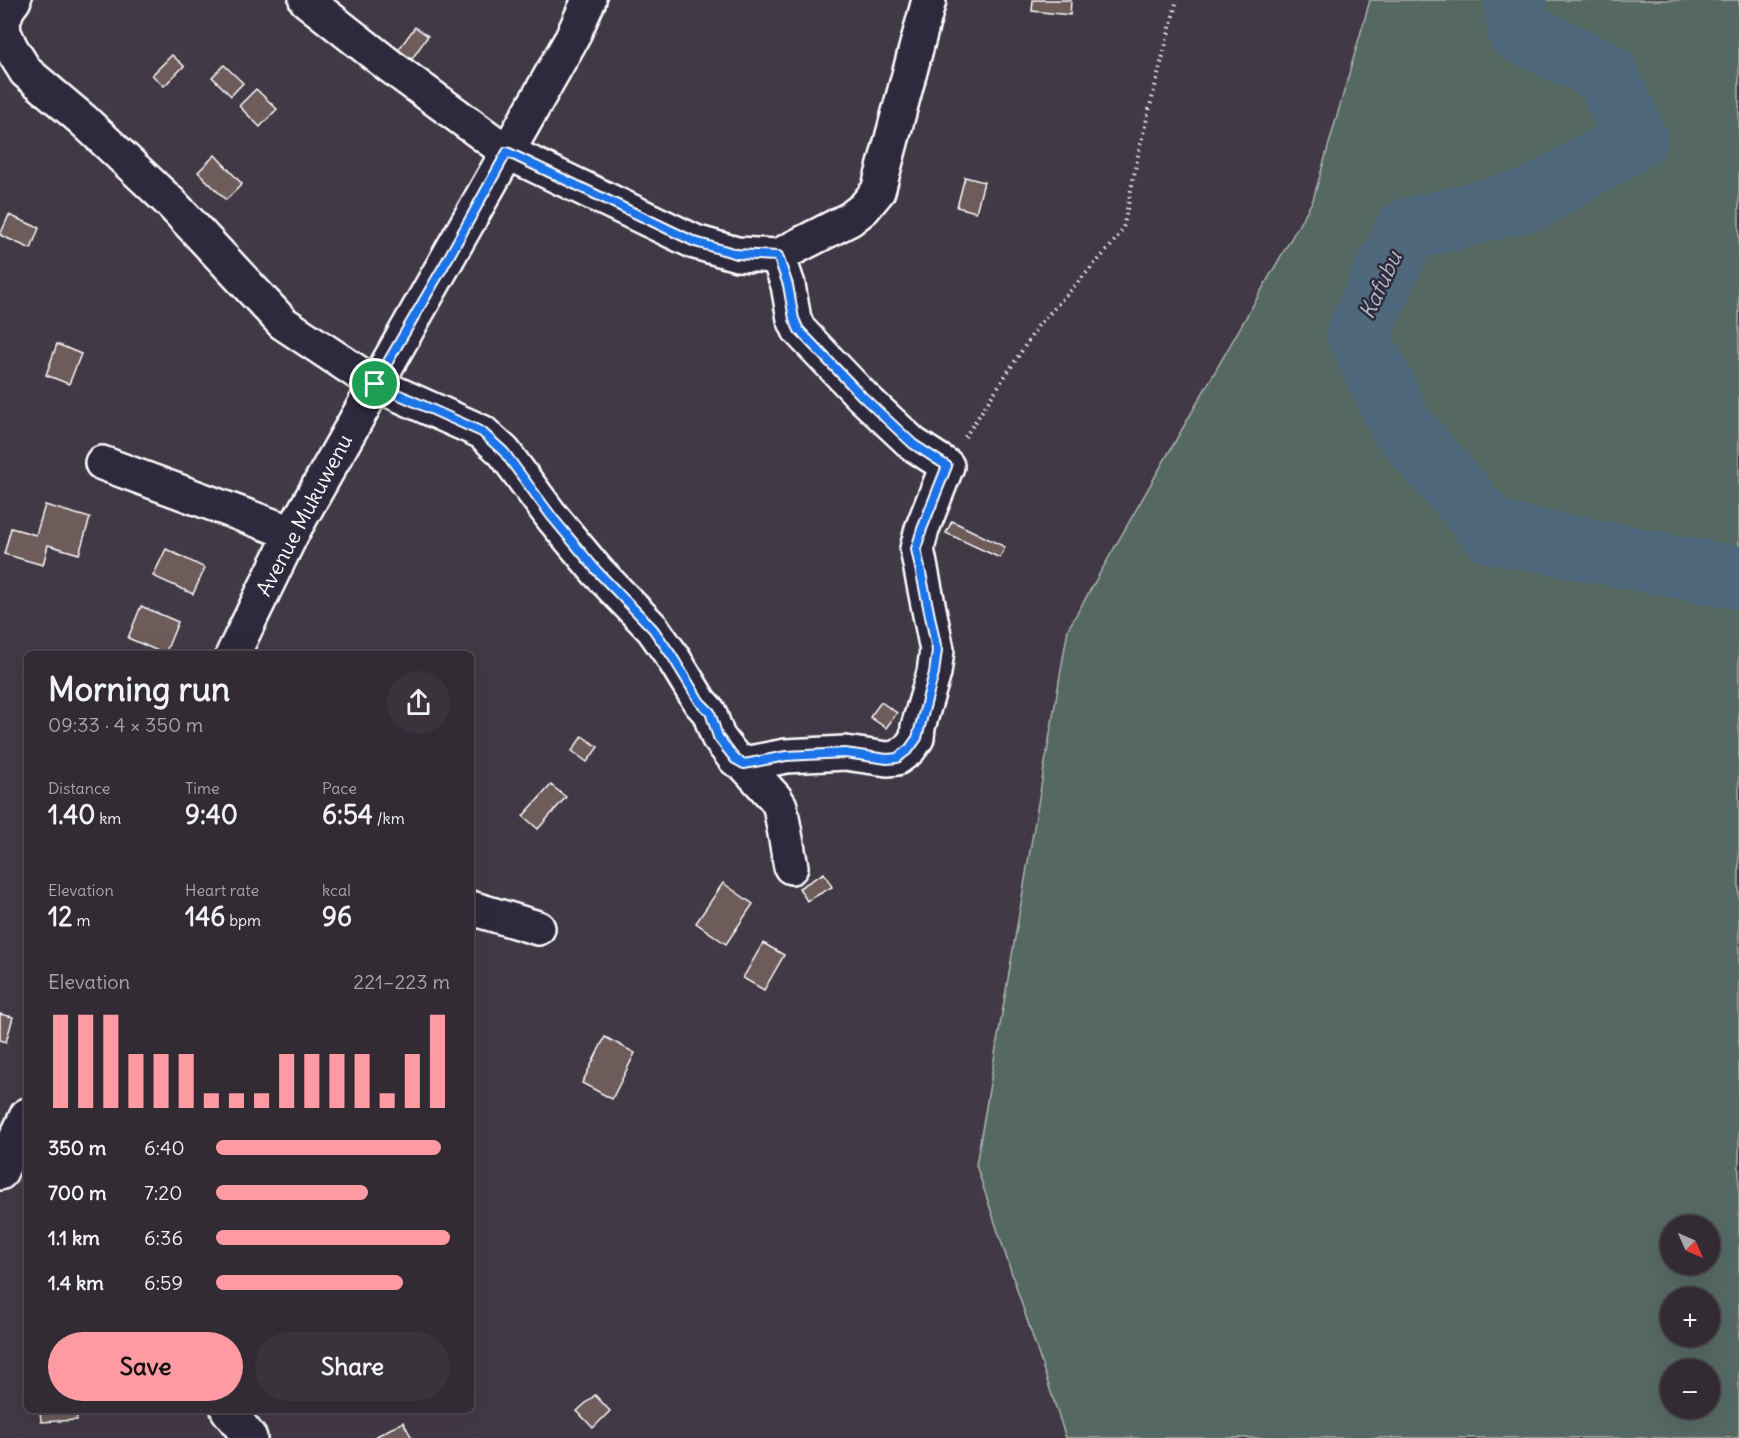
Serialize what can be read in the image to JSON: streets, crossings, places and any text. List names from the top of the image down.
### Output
{
  "streets": {
    "street": ["Avenue Mukuwenu"]
  },
  "water": ["Kafubu"],
  "north": "bottom right",
  "page": {
    "heading": ["Morning run", "09:33 · 4 × 350 m"],
    "stats": [
      ["Distance", "1.40 km"],
      ["Time", "9:40"],
      ["Pace", "6:54 /km"],
      ["Elevation", "12 m"],
      ["Heart rate", "146 bpm"],
      ["kcal", "96"]
    ],
    "chart": ["Elevation", "221–223 m"],
    "list": [
      {
        "name": "350 m",
        "note": "6:40"
      },
      {
        "name": "700 m",
        "note": "7:20"
      },
      {
        "name": "1.1 km",
        "note": "6:36"
      },
      {
        "name": "1.4 km",
        "note": "6:59"
      }
    ],
    "map_buttons": ["+", "−"],
    "buttons": ["Save", "Share"]
  }
}
